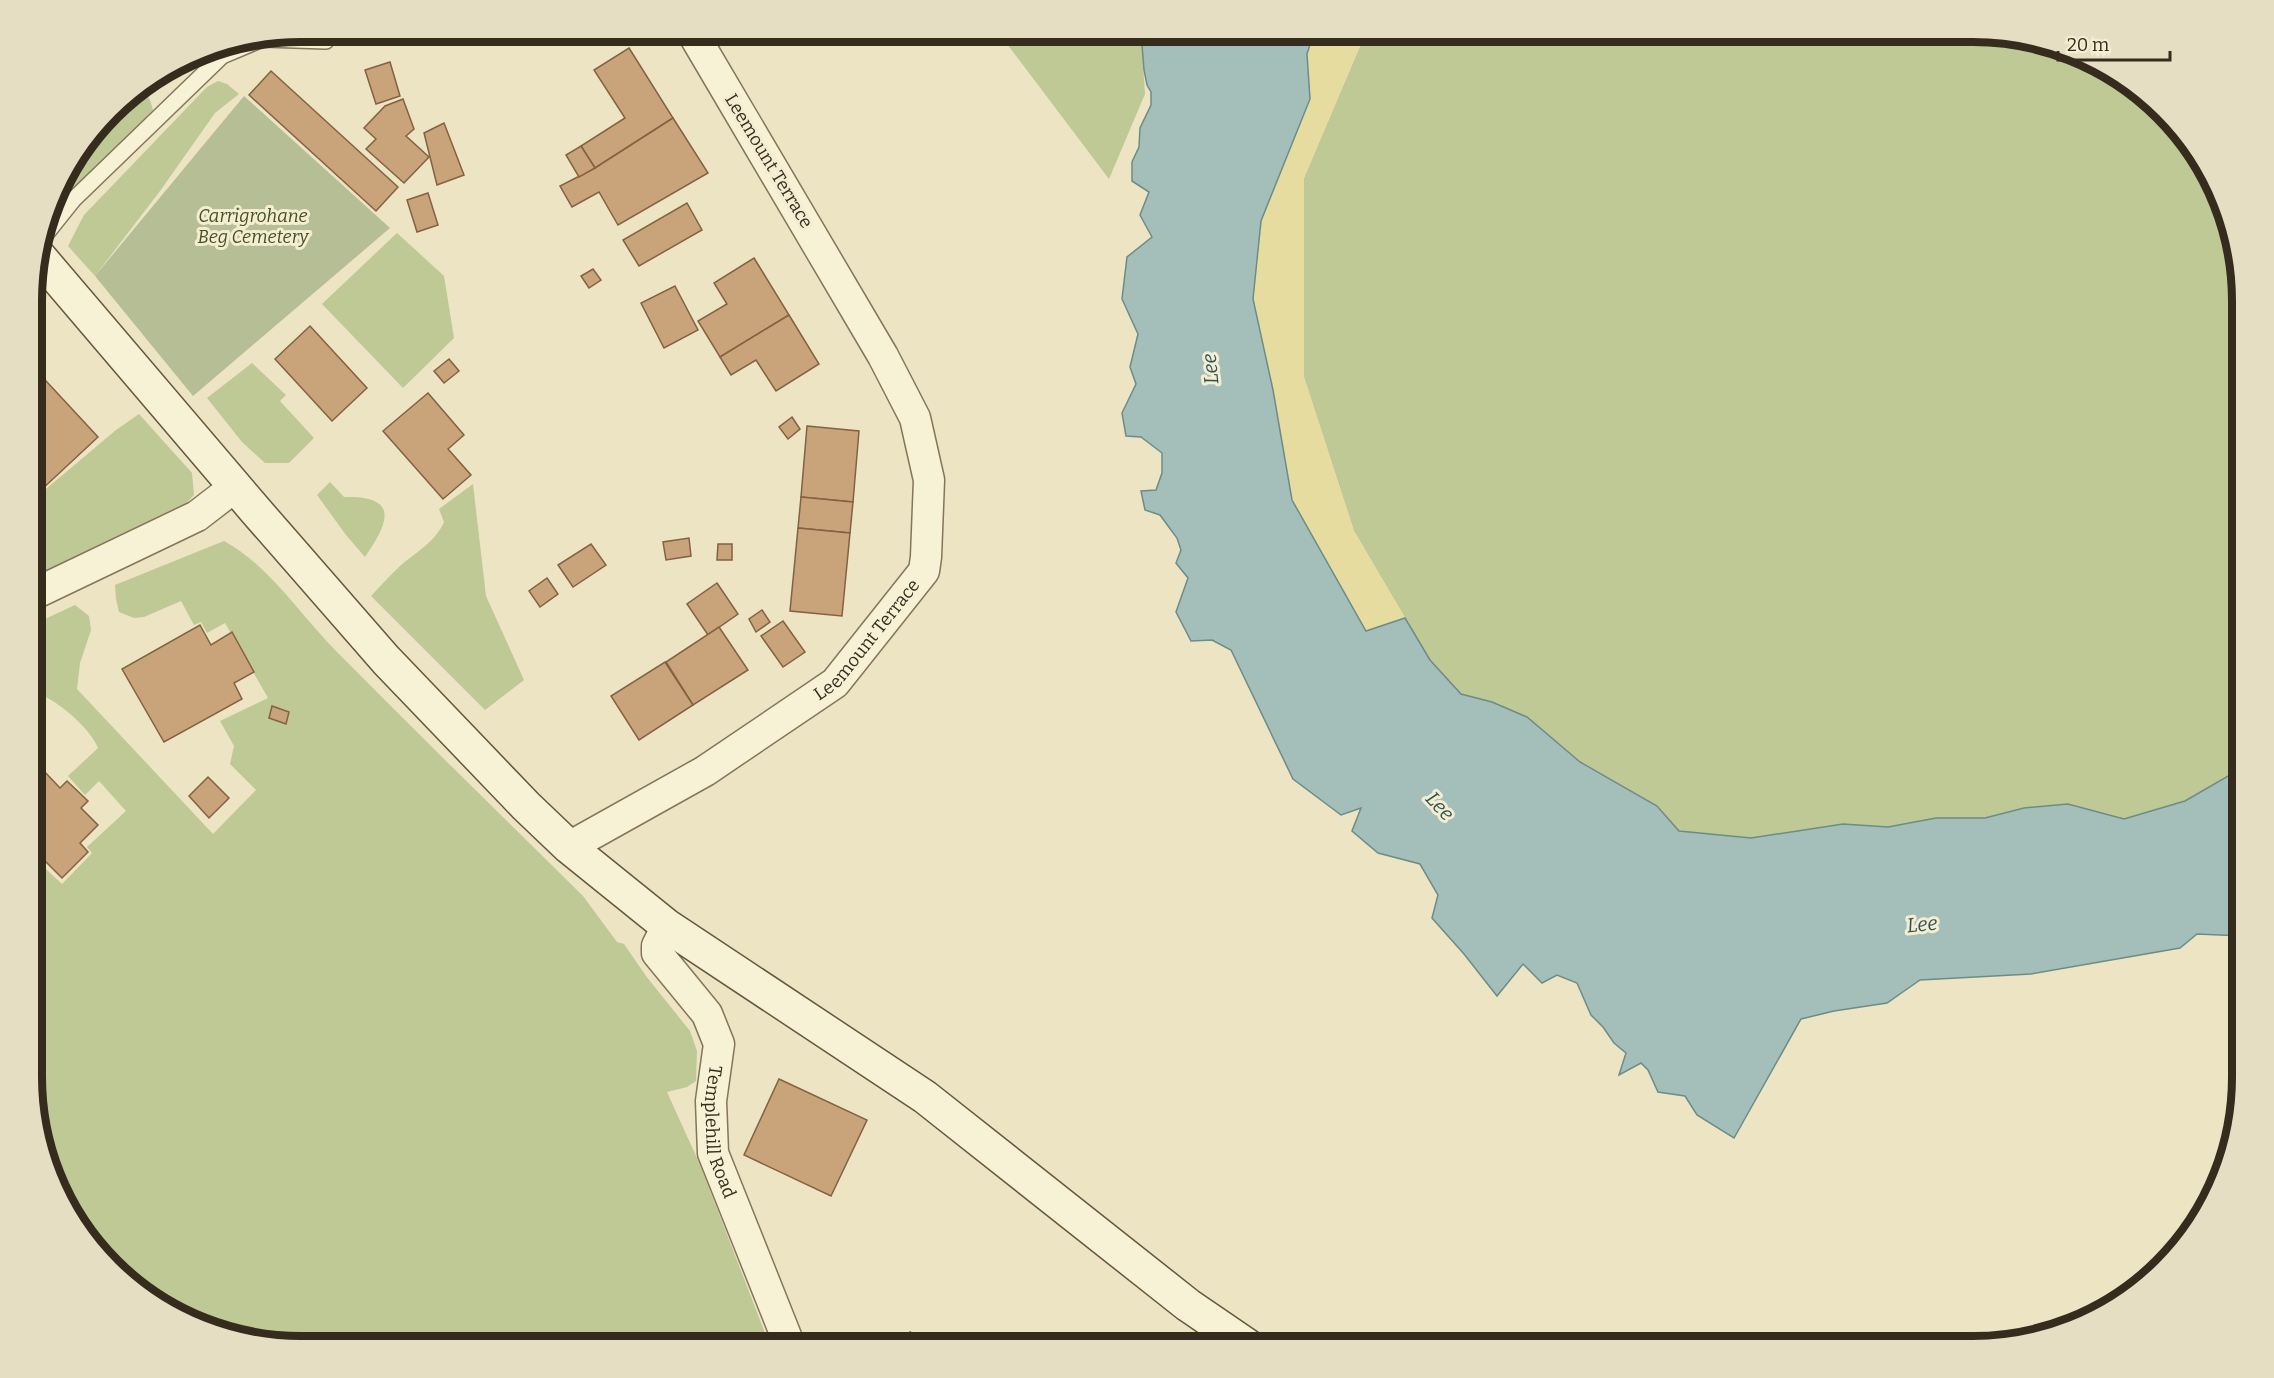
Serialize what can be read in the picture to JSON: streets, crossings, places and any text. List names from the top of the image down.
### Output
{
  "streets": {
    "street": ["Leemount Terrace", "Templehill Road"]
  },
  "water": ["Lee"],
  "parks": ["Carrigrohane Beg Cemetery"],
  "scale_bar": "20 m"
}
